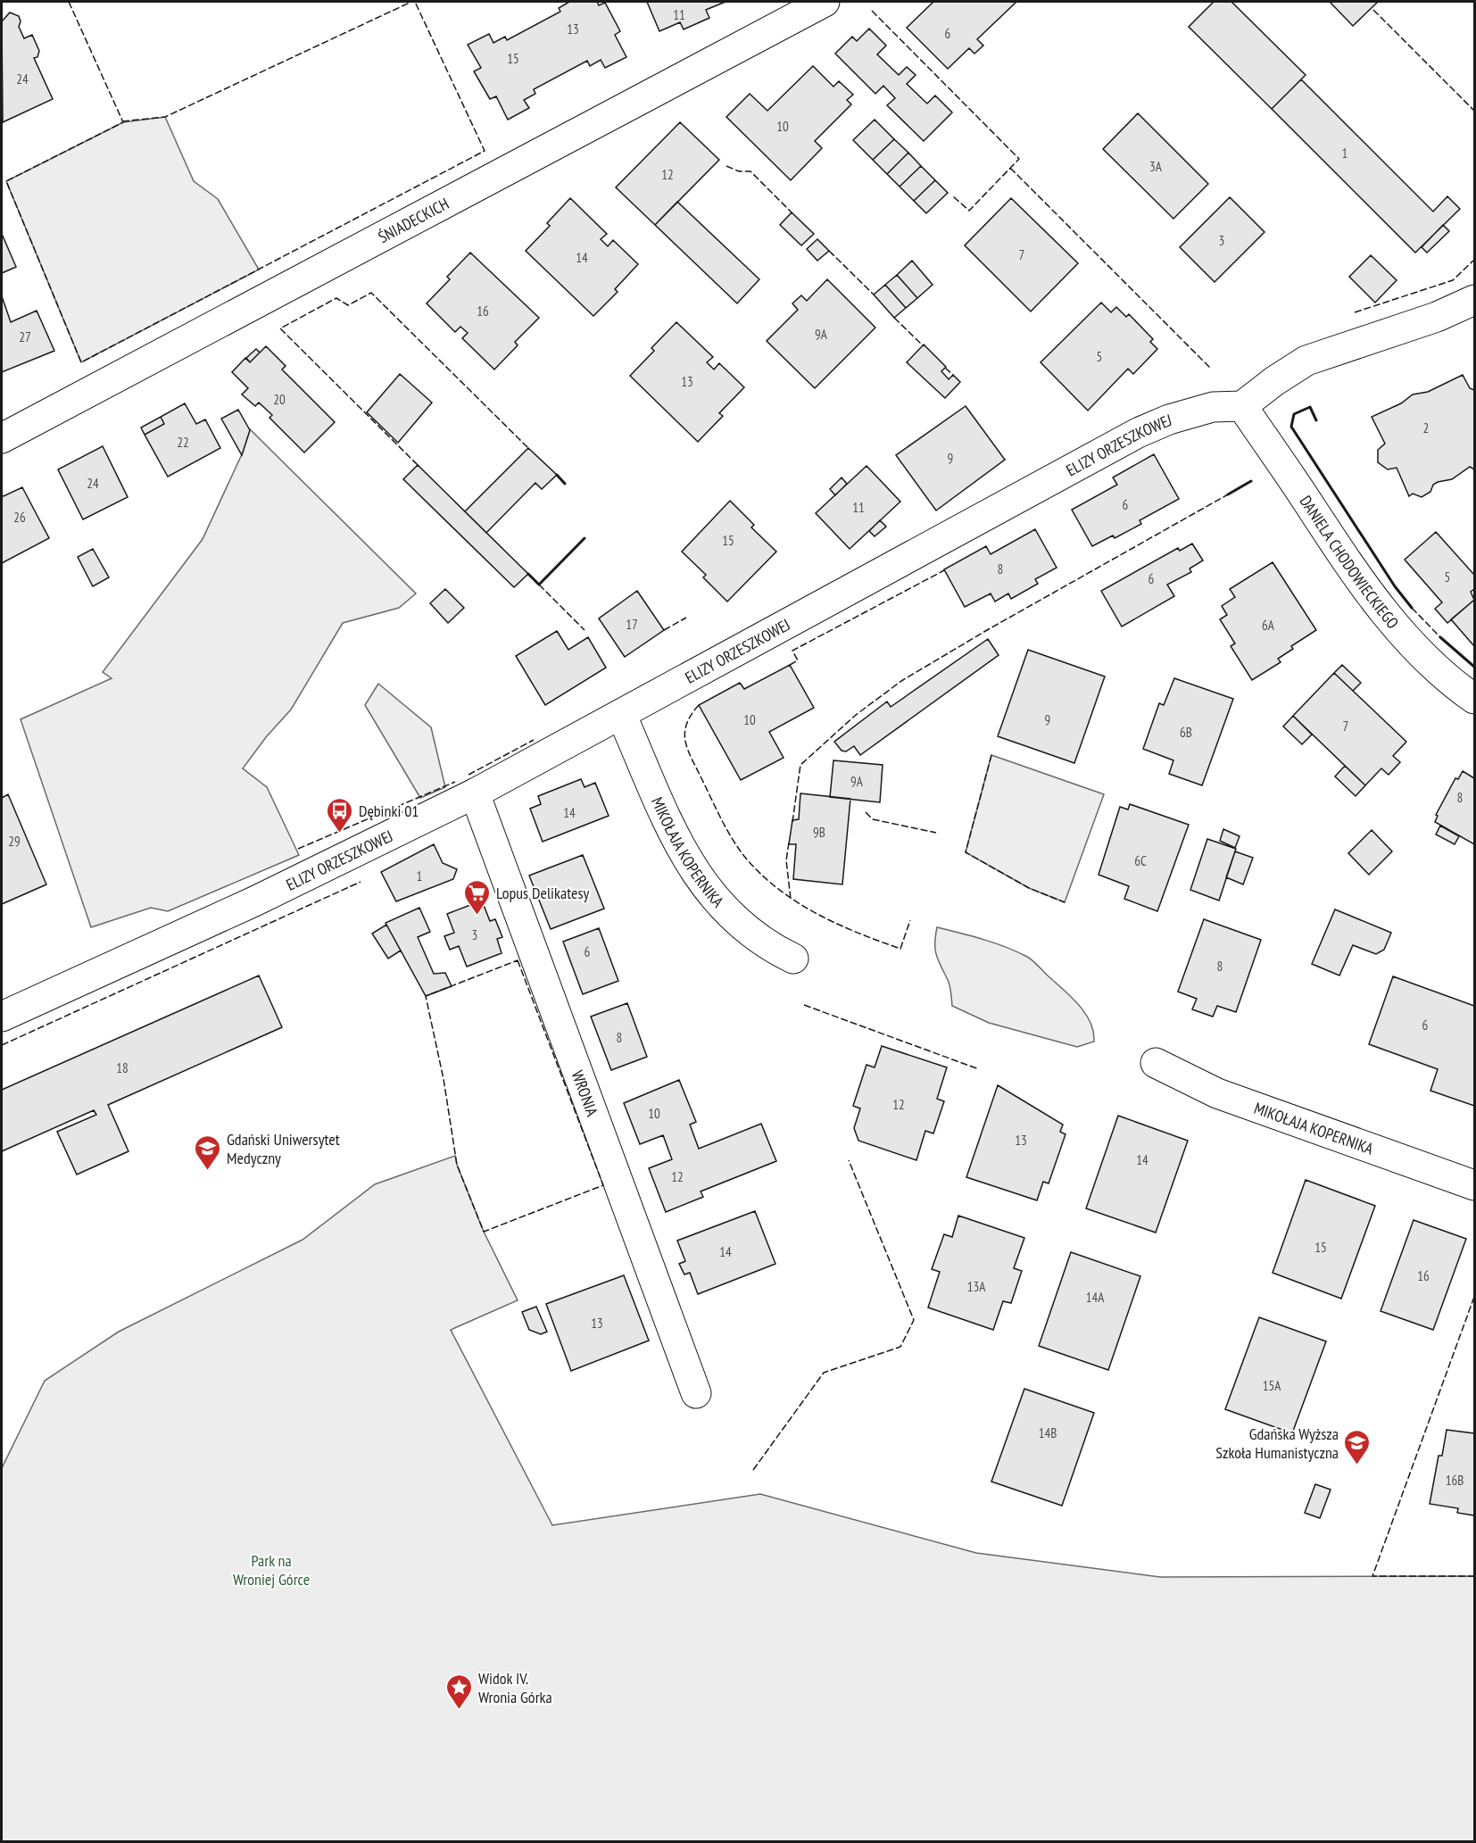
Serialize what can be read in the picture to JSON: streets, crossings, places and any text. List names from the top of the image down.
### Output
{
  "streets": {
    "street": [
      "ŚNIADECKICH",
      "ELIZY ORZESZKOWEJ",
      "DANIELA CHODOWIECKIEGO",
      "MIKOŁAJA KOPERNIKA",
      "WRONIA"
    ]
  },
  "crossings": [
    ["ELIZY ORZESZKOWEJ", "DANIELA CHODOWIECKIEGO"],
    ["ELIZY ORZESZKOWEJ", "MIKOŁAJA KOPERNIKA"],
    ["ELIZY ORZESZKOWEJ", "WRONIA"]
  ],
  "parks": ["Park na Wroniej Górce"],
  "places": {
    "bus stop": ["Dębinki 01"],
    "supermarket": ["Lopus Delikatesy"],
    "school or university": ["Gdański Uniwersytet Medyczny", "Gdańska Wyższa Szkoła Humanistyczna"],
    "place": ["Widok IV. Wronia Górka"]
  },
  "house_numbers": [
    "11",
    "13",
    "6",
    "15",
    "24",
    "10",
    "1",
    "3A",
    "12",
    "3",
    "7",
    "14",
    "16",
    "9A",
    "27",
    "5",
    "13",
    "20",
    "2",
    "22",
    "9",
    "24",
    "6",
    "11",
    "26",
    "15",
    "8",
    "5",
    "6",
    "17",
    "6A",
    "10",
    "9",
    "7",
    "6B",
    "9A",
    "8",
    "14",
    "9B",
    "29",
    "6C",
    "1",
    "3",
    "6",
    "8",
    "6",
    "8",
    "18",
    "12",
    "10",
    "13",
    "14",
    "12",
    "15",
    "14",
    "16",
    "13A",
    "14A",
    "13",
    "15A",
    "14B",
    "16B"
  ]
}
